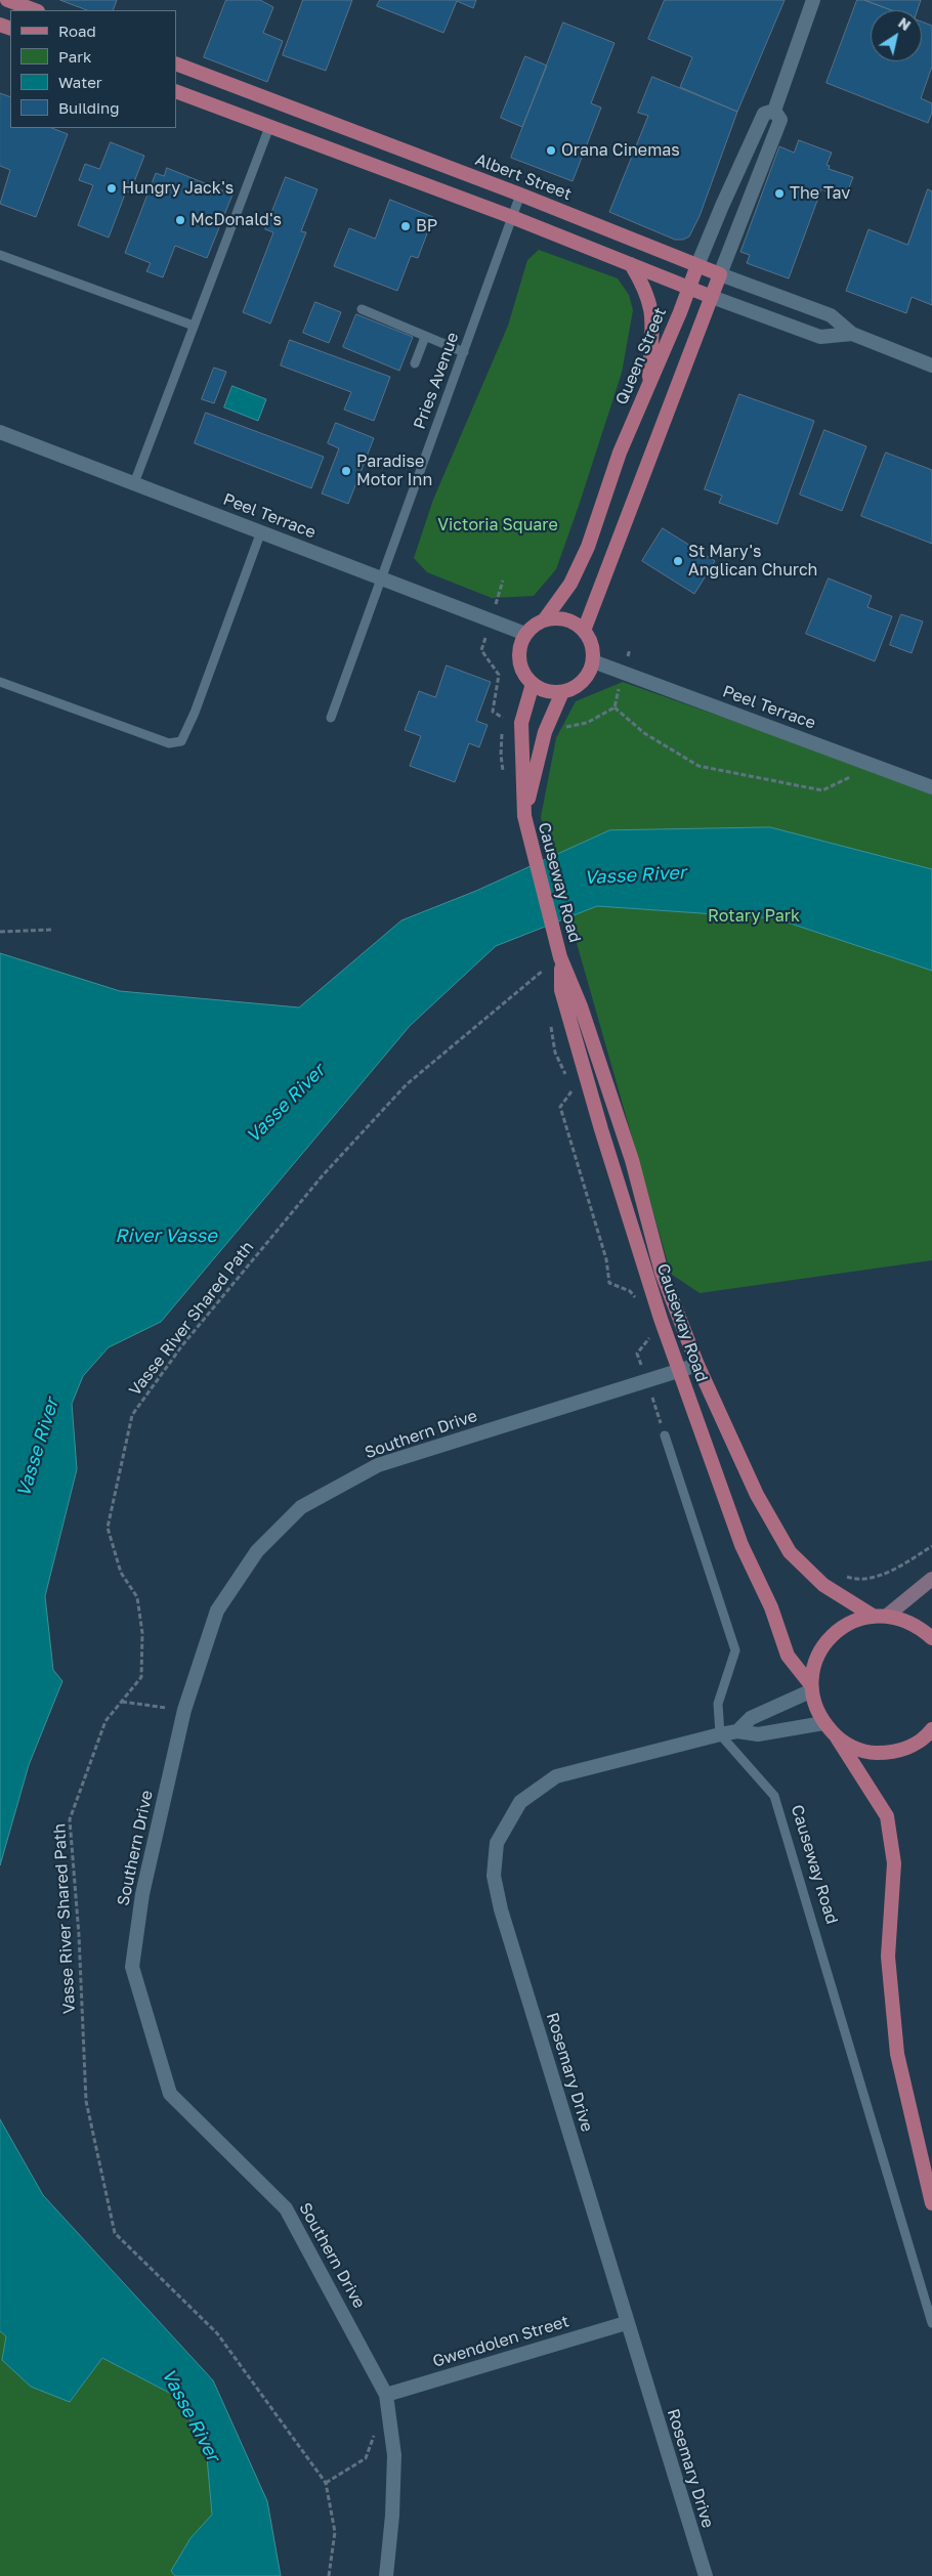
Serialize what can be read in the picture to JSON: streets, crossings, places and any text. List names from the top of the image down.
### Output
{
  "streets": {
    "main road": ["Albert Street", "Queen Street", "Causeway Road"],
    "street": [
      "Peel Terrace",
      "Southern Drive",
      "Rosemary Drive",
      "Gwendolen Street"
    ],
    "lane": ["Pries Avenue"],
    "path": ["Vasse River Shared Path"]
  },
  "crossings": [
    ["Albert Street", "Queen Street"],
    ["Albert Street", "Pries Avenue"],
    ["Queen Street", "Peel Terrace"],
    ["Queen Street", "Causeway Road"],
    ["Pries Avenue", "Peel Terrace"],
    ["Peel Terrace", "Causeway Road"],
    ["Causeway Road", "Southern Drive"],
    ["Causeway Road", "Rosemary Drive"],
    ["Southern Drive", "Gwendolen Street"],
    ["Rosemary Drive", "Gwendolen Street"]
  ],
  "water": ["Vasse River", "River Vasse"],
  "parks": ["Victoria Square", "Rotary Park"],
  "places": [
    "Orana Cinemas",
    "Hungry Jack's",
    "The Tav",
    "McDonald's",
    "BP",
    "Paradise Motor Inn",
    "St Mary's Anglican Church"
  ],
  "legend": [
    "Road",
    "Park",
    "Water",
    "Building"
  ],
  "north": "top right"
}
